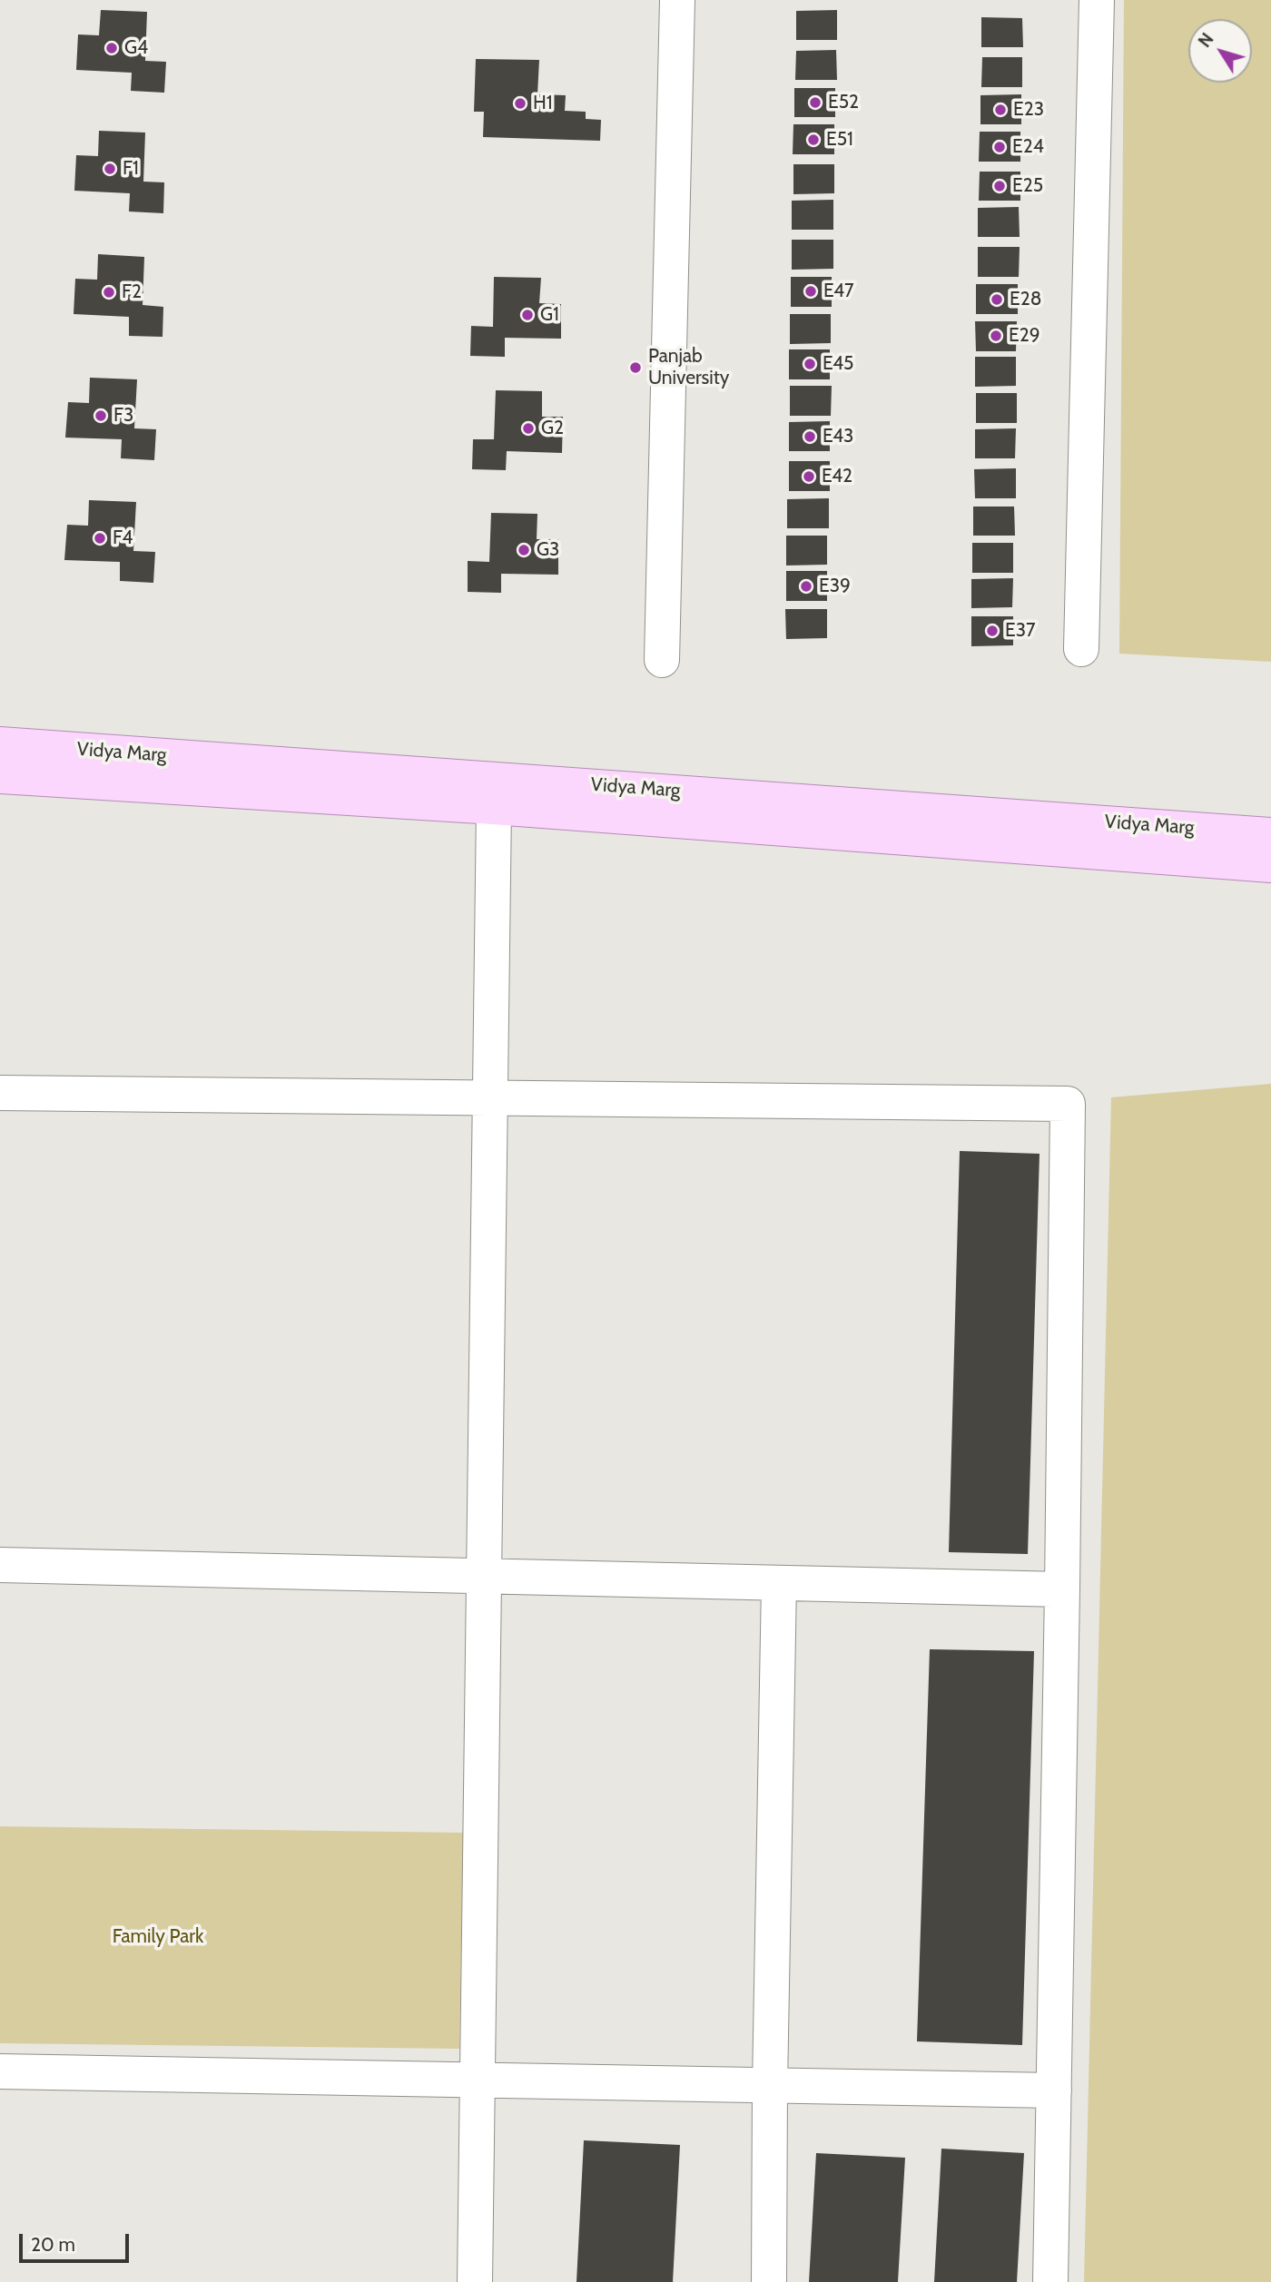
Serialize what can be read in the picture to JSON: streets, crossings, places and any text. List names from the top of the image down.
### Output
{
  "streets": {
    "main road": ["Vidya Marg"]
  },
  "parks": ["Family Park"],
  "places": [
    "G4",
    "E52",
    "H1",
    "E23",
    "E51",
    "E24",
    "F1",
    "E25",
    "E47",
    "F2",
    "E28",
    "G1",
    "E29",
    "E45",
    "Panjab University",
    "F3",
    "G2",
    "E43",
    "E42",
    "F4",
    "G3",
    "E39",
    "E37"
  ],
  "scale_bar": "20 m",
  "north": "top left"
}
